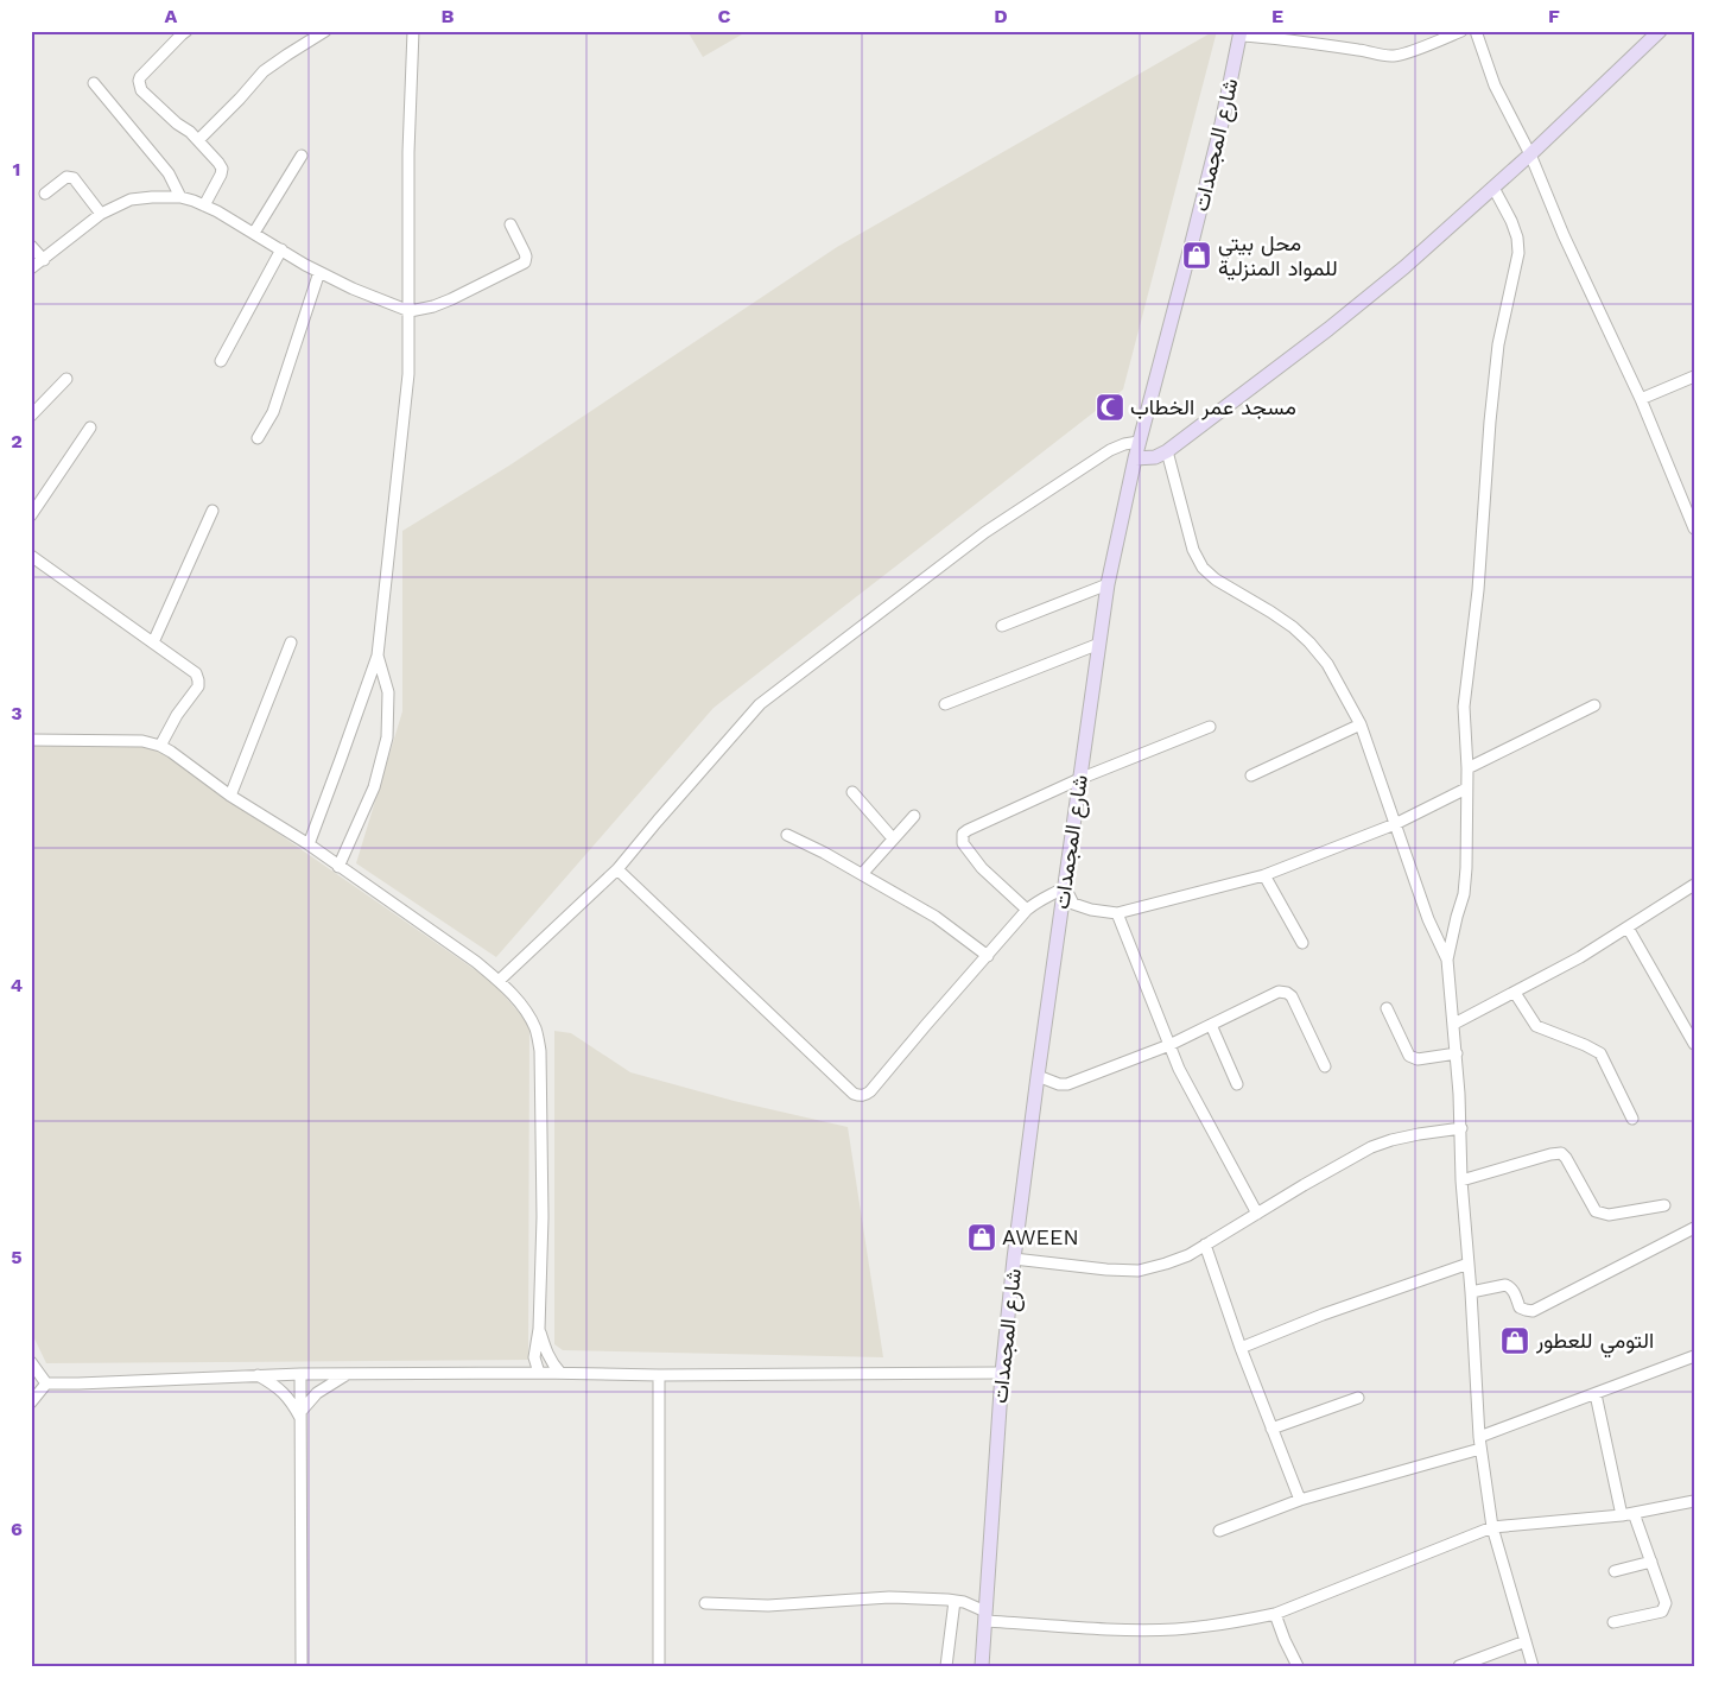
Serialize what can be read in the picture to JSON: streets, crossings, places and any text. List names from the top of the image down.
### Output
{
  "streets": {
    "main road": ["شارع المجمدات"]
  },
  "places": {
    "shop": ["محل بيتي للمواد المنزلية", "AWEEN", "التومي للعطور"],
    "mosque": ["مسجد عمر الخطاب"]
  },
  "grid": {
    "columns": [
      "A",
      "B",
      "C",
      "D",
      "E",
      "F"
    ],
    "rows": [
      "1",
      "2",
      "3",
      "4",
      "5",
      "6"
    ]
  }
}
